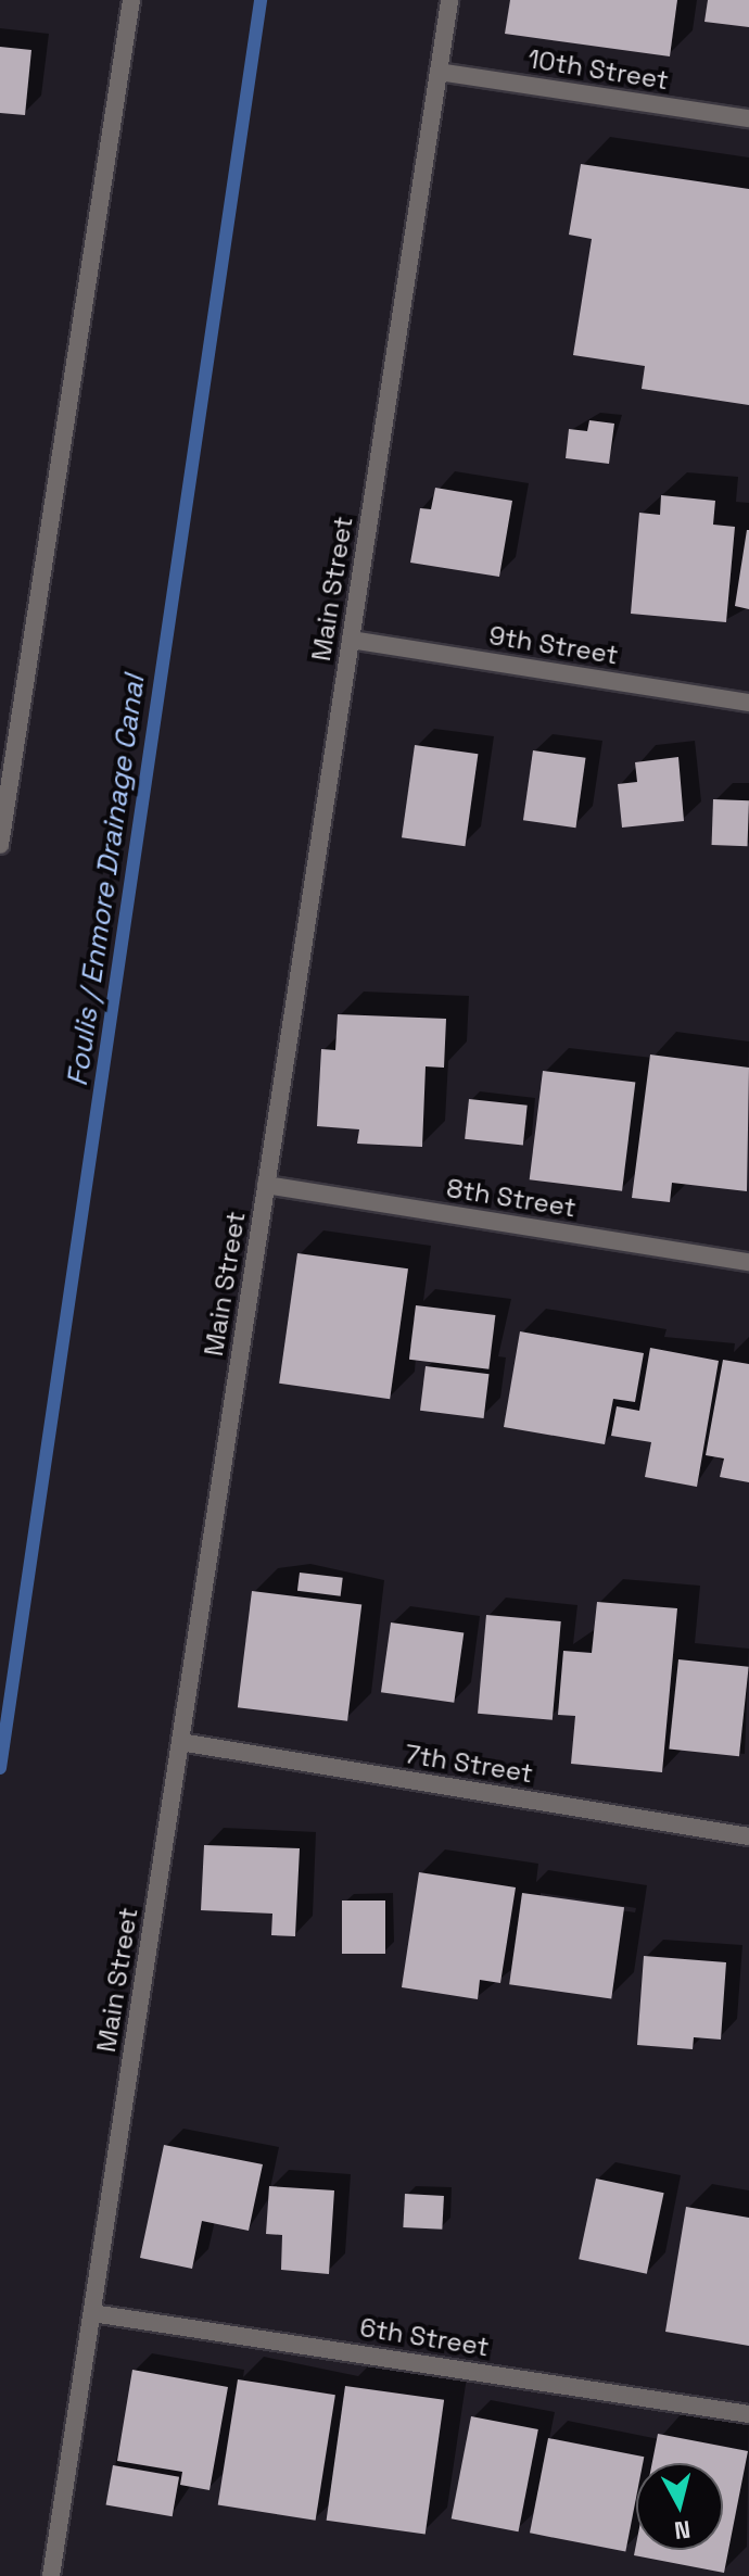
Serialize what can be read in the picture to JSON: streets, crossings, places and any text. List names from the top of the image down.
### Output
{
  "streets": {
    "street": [
      "10th Street",
      "Main Street",
      "9th Street",
      "8th Street",
      "7th Street",
      "6th Street"
    ]
  },
  "crossings": [
    ["10th Street", "Main Street"],
    ["Main Street", "9th Street"],
    ["Main Street", "8th Street"],
    ["Main Street", "7th Street"],
    ["Main Street", "6th Street"]
  ],
  "water": ["Foulis / Enmore Drainage Canal"],
  "north": "bottom"
}
